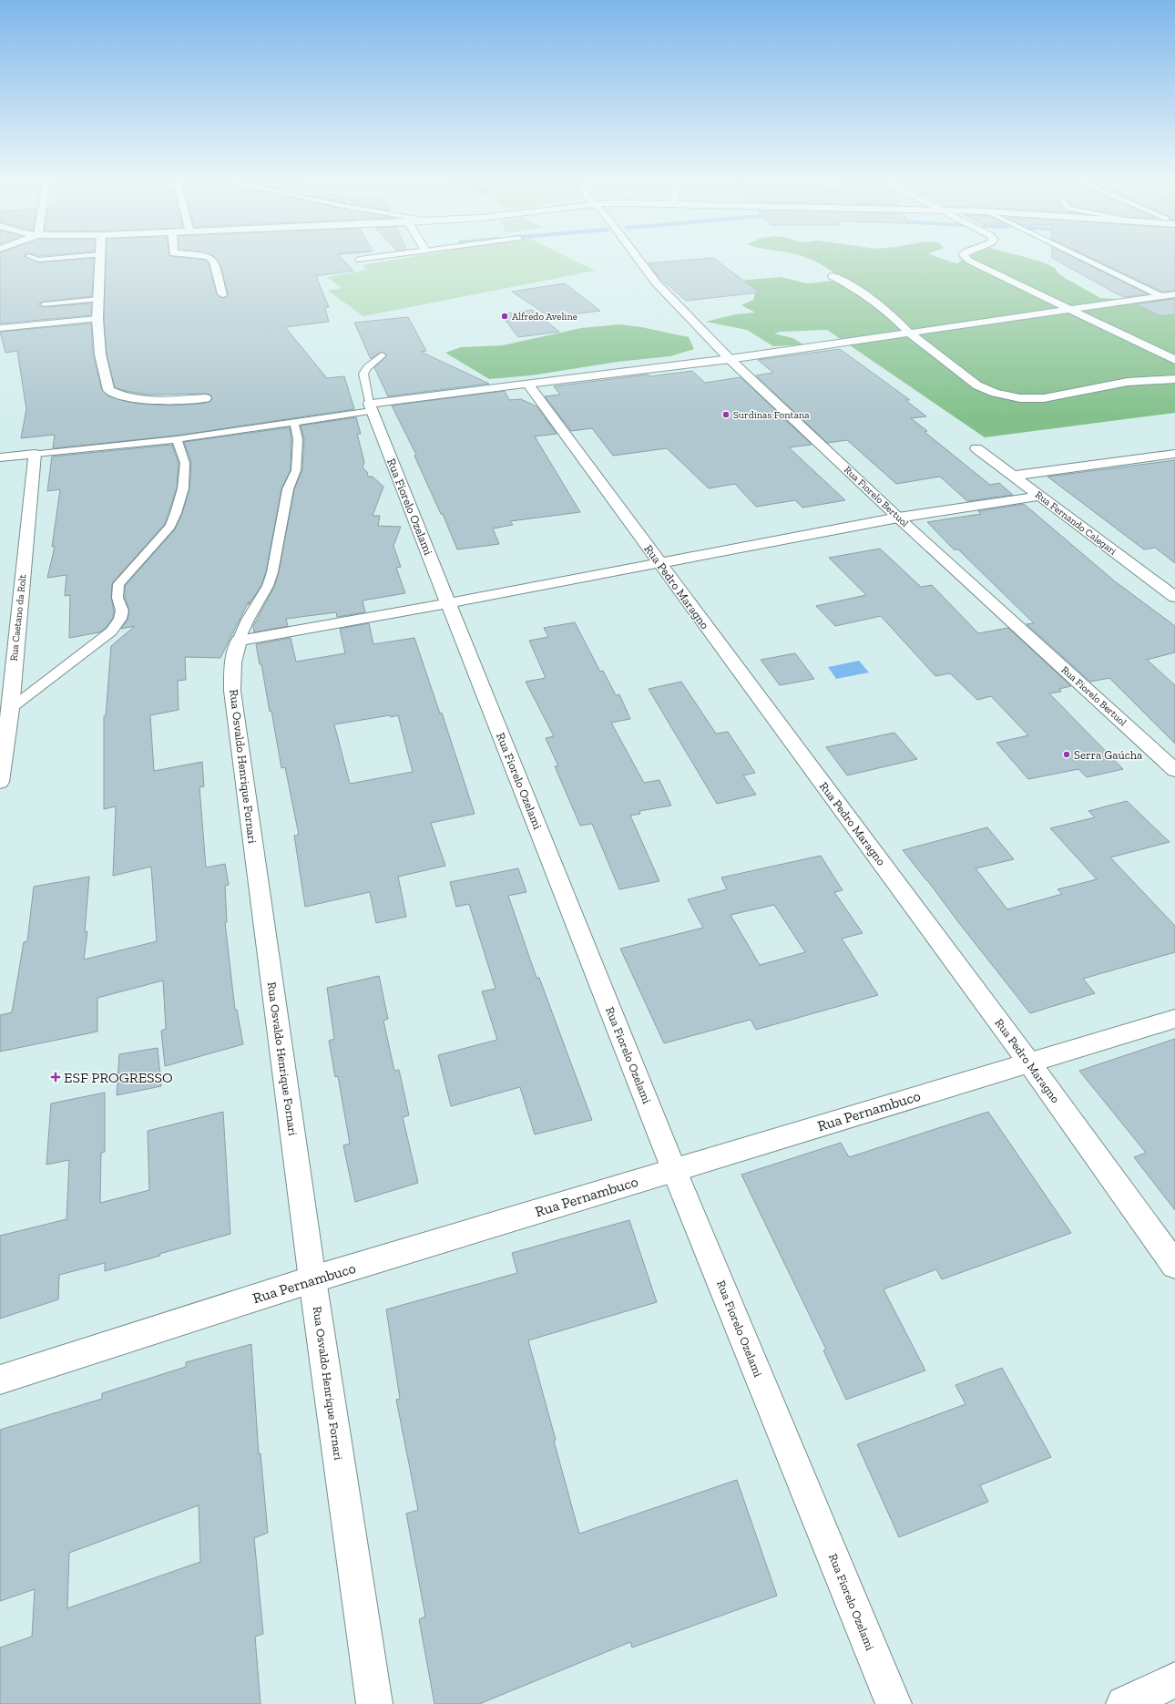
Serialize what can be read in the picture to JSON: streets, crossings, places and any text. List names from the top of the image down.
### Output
{
  "streets": {
    "street": [
      "Rua Fiorelo Bertuol",
      "Rua Fiorelo Ozelami",
      "Rua Fernando Calegari",
      "Rua Pedro Maragno",
      "Rua Caetano da Rolt",
      "Rua Osvaldo Henrique Fornari",
      "Rua Pernambuco"
    ]
  },
  "crossings": [
    ["Rua Fiorelo Ozelami", "Rua Pernambuco"],
    ["Rua Pedro Maragno", "Rua Pernambuco"],
    ["Rua Osvaldo Henrique Fornari", "Rua Pernambuco"]
  ],
  "places": {
    "other": ["Alfredo Aveline", "Surdinas Fontana", "Serra Gaúcha"],
    "health": ["ESF PROGRESSO"]
  }
}
